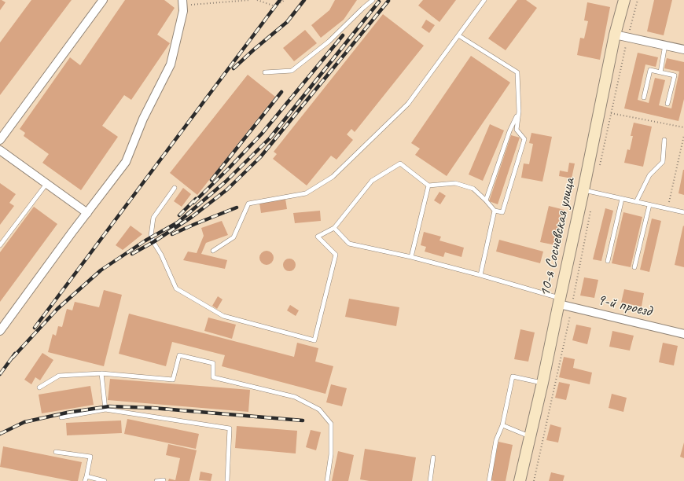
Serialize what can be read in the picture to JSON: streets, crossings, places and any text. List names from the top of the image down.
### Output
{
  "streets": {
    "street": ["10-я Сосневская улица", "9-й проезд"]
  },
  "crossings": [
    ["10-я Сосневская улица", "9-й проезд"]
  ]
}
